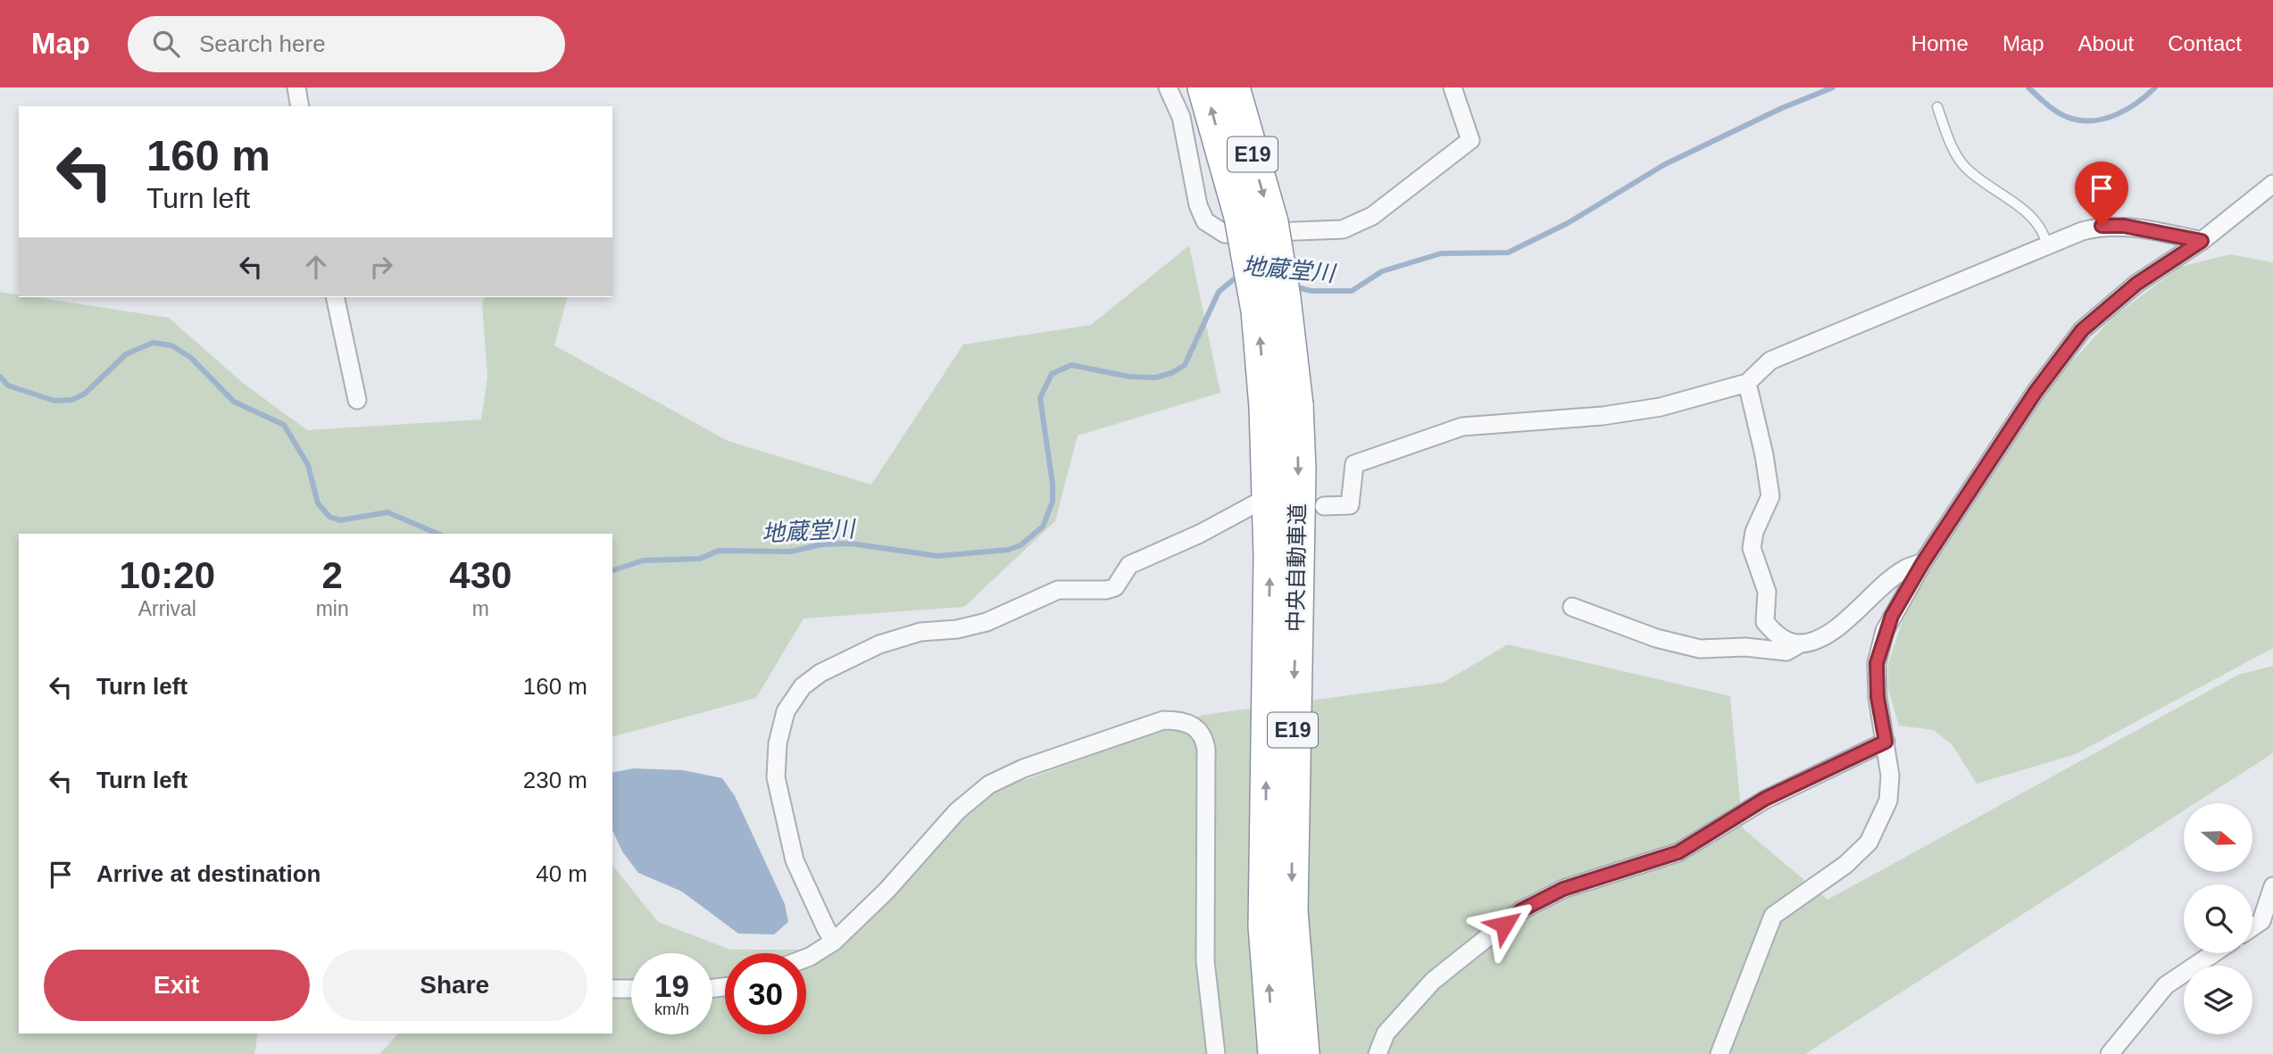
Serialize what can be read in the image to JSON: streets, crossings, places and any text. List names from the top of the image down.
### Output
{
  "streets": {
    "highway": ["E19", "中央自動車道"]
  },
  "water": ["地蔵堂川"],
  "north": "right",
  "page": {
    "header": "Map",
    "search": "Search here",
    "nav": [
      "Home",
      "Map",
      "About",
      "Contact"
    ],
    "turn": ["160 m", "Turn left"],
    "eta": [
      "10:20",
      "Arrival",
      "2",
      "min",
      "430",
      "m"
    ],
    "list": [
      {
        "name": "Turn left",
        "value": "160 m"
      },
      {
        "name": "Turn left",
        "value": "230 m"
      },
      {
        "name": "Arrive at destination",
        "value": "40 m"
      }
    ],
    "buttons": ["Exit", "Share"],
    "speed": "19 km/h",
    "limit": "30"
  }
}
